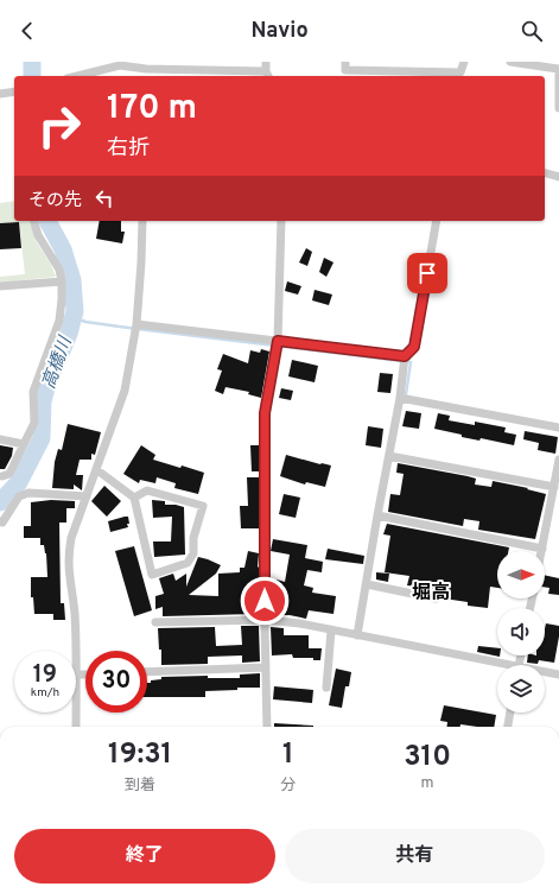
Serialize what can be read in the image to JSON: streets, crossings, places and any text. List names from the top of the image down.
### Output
{
  "districts": ["堀高"],
  "water": ["高橋川"],
  "north": "right",
  "page": {
    "header": "Navio",
    "turn": ["170 m", "右折"],
    "then": "その先",
    "speed": "19 km/h",
    "limit": "30",
    "eta": [
      "19:31",
      "到着",
      "1",
      "分",
      "310",
      "m"
    ],
    "buttons": ["終了", "共有"]
  }
}
